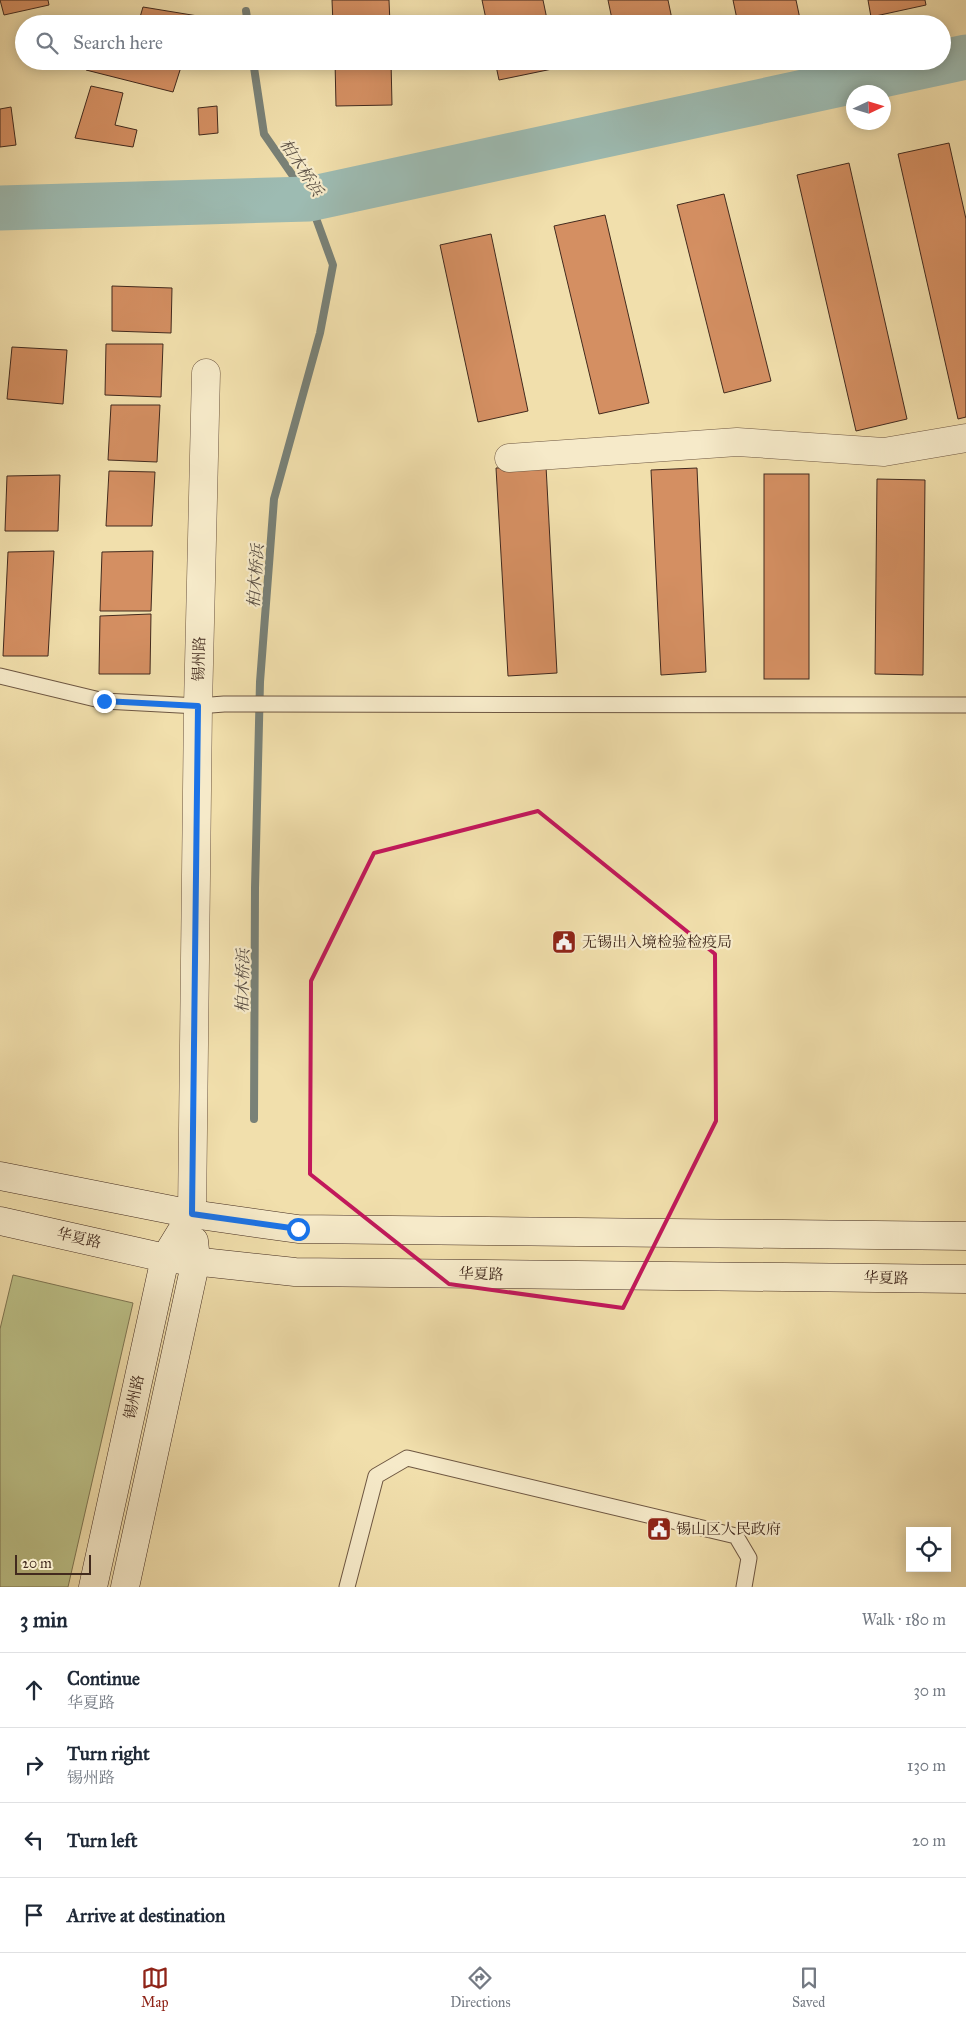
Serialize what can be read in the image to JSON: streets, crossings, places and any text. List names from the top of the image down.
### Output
{
  "streets": {
    "street": ["锡州路", "华夏路"]
  },
  "crossings": [
    ["锡州路", "华夏路"]
  ],
  "water": ["柏木桥浜"],
  "places": {
    "public building": ["无锡出入境检验检疫局", "锡山区人民政府"]
  },
  "scale_bar": "20 m",
  "north": "right",
  "page": {
    "search": "Search here",
    "scale": "20 m",
    "heading": ["3 min", "Walk · 180 m"],
    "list": [
      ["Continue", "华夏路", "30 m"],
      ["Turn right", "锡州路", "130 m"],
      ["Turn left", "20 m"],
      "Arrive at destination"
    ],
    "nav": ["Map", "Directions", "Saved"]
  }
}
